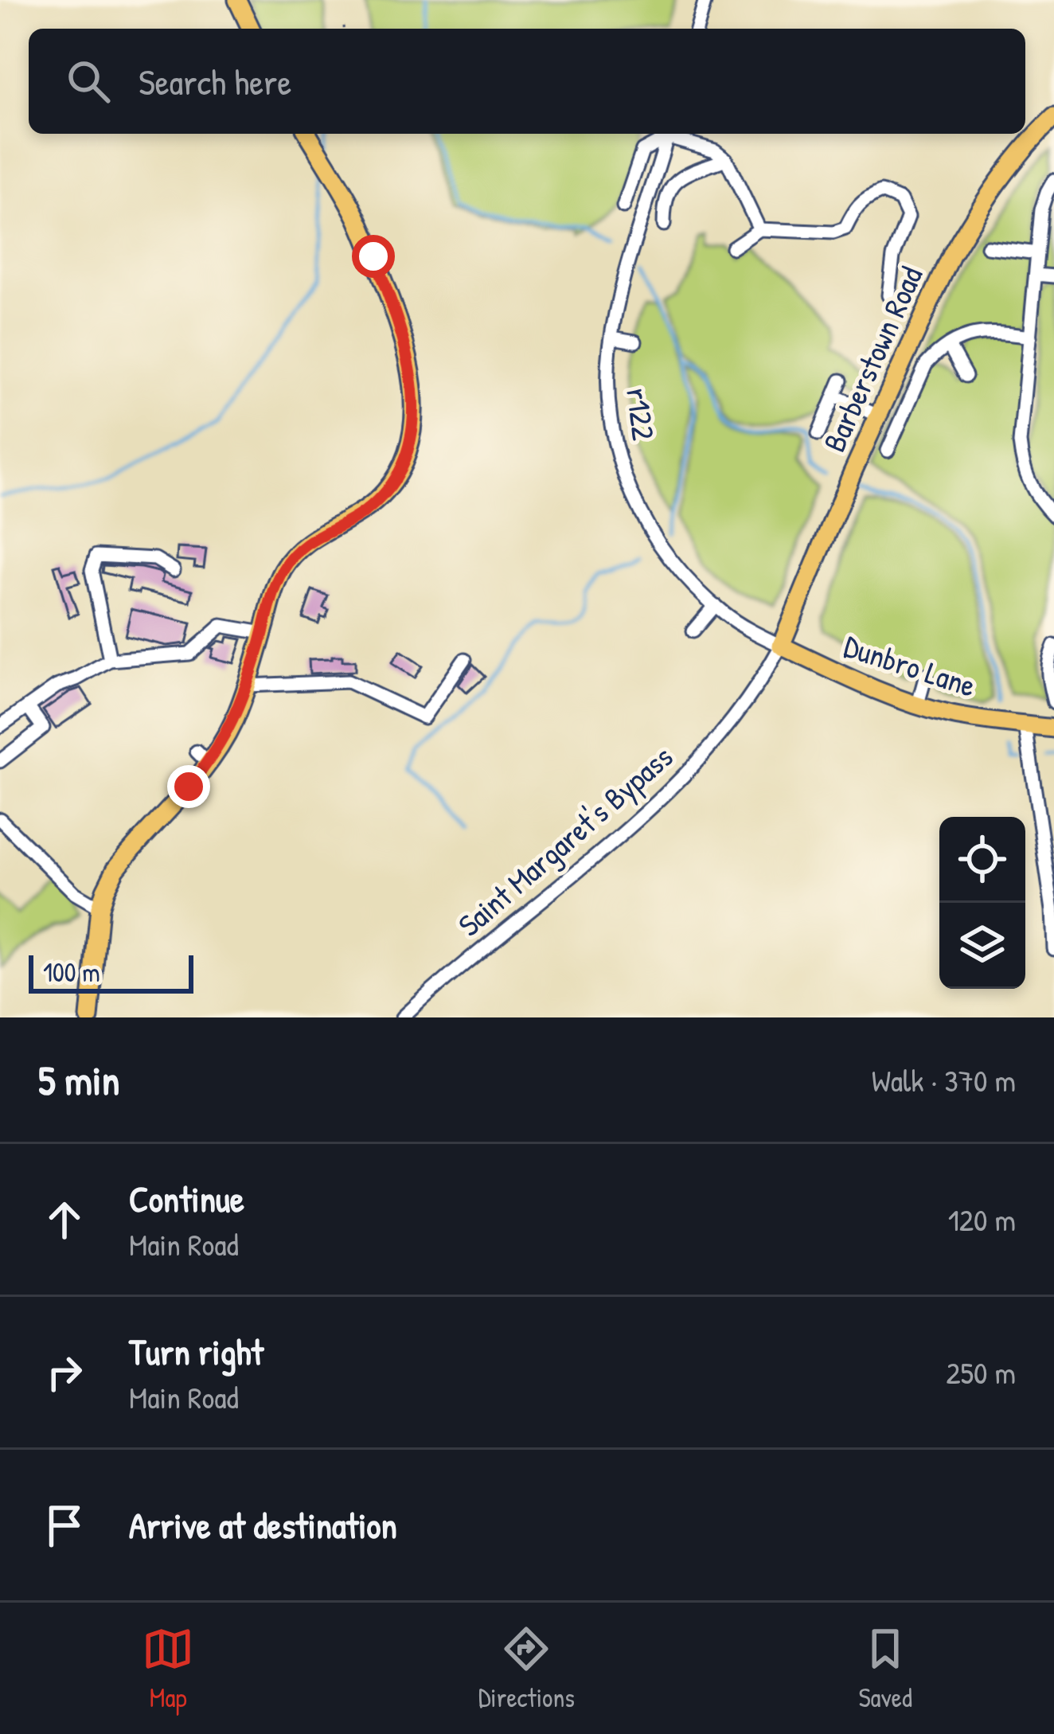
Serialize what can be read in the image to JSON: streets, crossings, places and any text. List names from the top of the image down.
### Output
{
  "streets": {
    "main road": ["Barberstown Road", "Dunbro Lane"],
    "street": ["r122", "Saint Margaret's Bypass"]
  },
  "crossings": [
    ["Barberstown Road", "r122"],
    ["Barberstown Road", "Dunbro Lane"],
    ["Barberstown Road", "Saint Margaret's Bypass"],
    ["r122", "Dunbro Lane"],
    ["r122", "Saint Margaret's Bypass"],
    ["Dunbro Lane", "Saint Margaret's Bypass"]
  ],
  "scale_bar": "100 m",
  "page": {
    "search": "Search here",
    "scale": "100 m",
    "heading": ["5 min", "Walk · 370 m"],
    "list": [
      ["Continue", "Main Road", "120 m"],
      ["Turn right", "Main Road", "250 m"],
      "Arrive at destination"
    ],
    "nav": ["Map", "Directions", "Saved"]
  }
}
